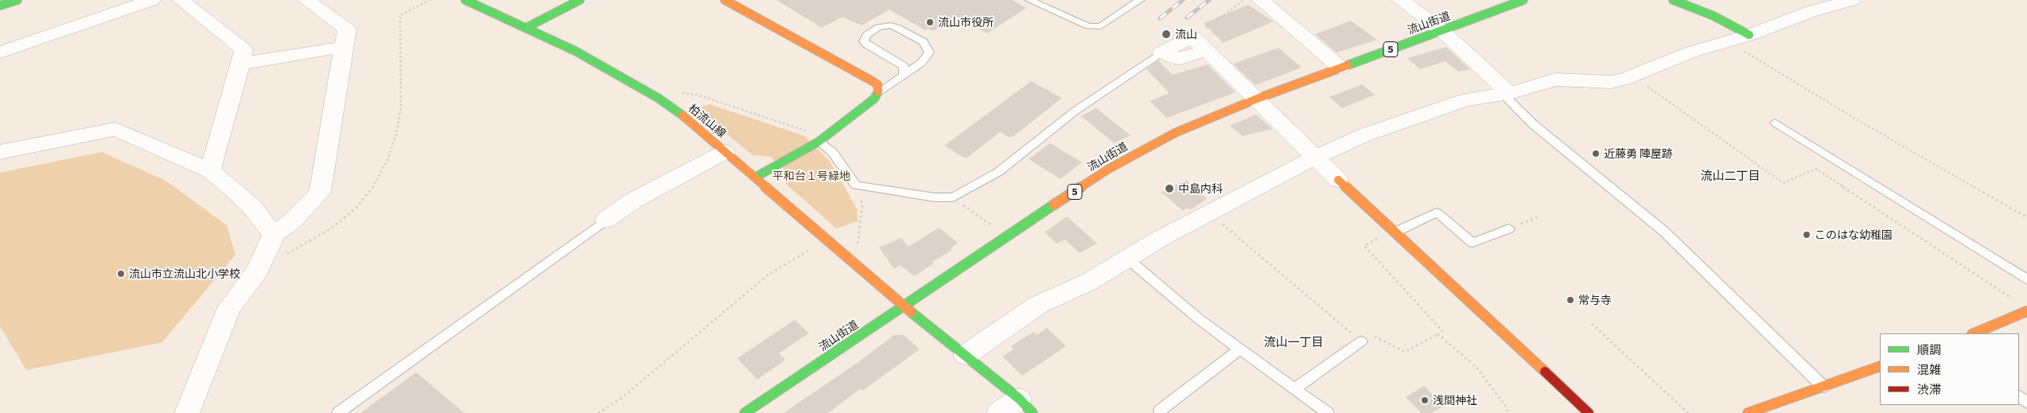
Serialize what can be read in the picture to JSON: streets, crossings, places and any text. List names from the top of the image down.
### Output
{
  "streets": {
    "main road": ["流山街道", "5", "柏流山線"]
  },
  "crossings": [
    ["流山街道", "柏流山線"]
  ],
  "districts": ["流山二丁目", "流山一丁目"],
  "parks": ["平和台１号緑地"],
  "places": [
    "流山市役所",
    "流山",
    "近藤勇 陣屋跡",
    "中島内科",
    "このはな幼稚園",
    "流山市立流山北小学校",
    "常与寺",
    "浅間神社"
  ],
  "legend": ["順調", "混雑", "渋滞"]
}
